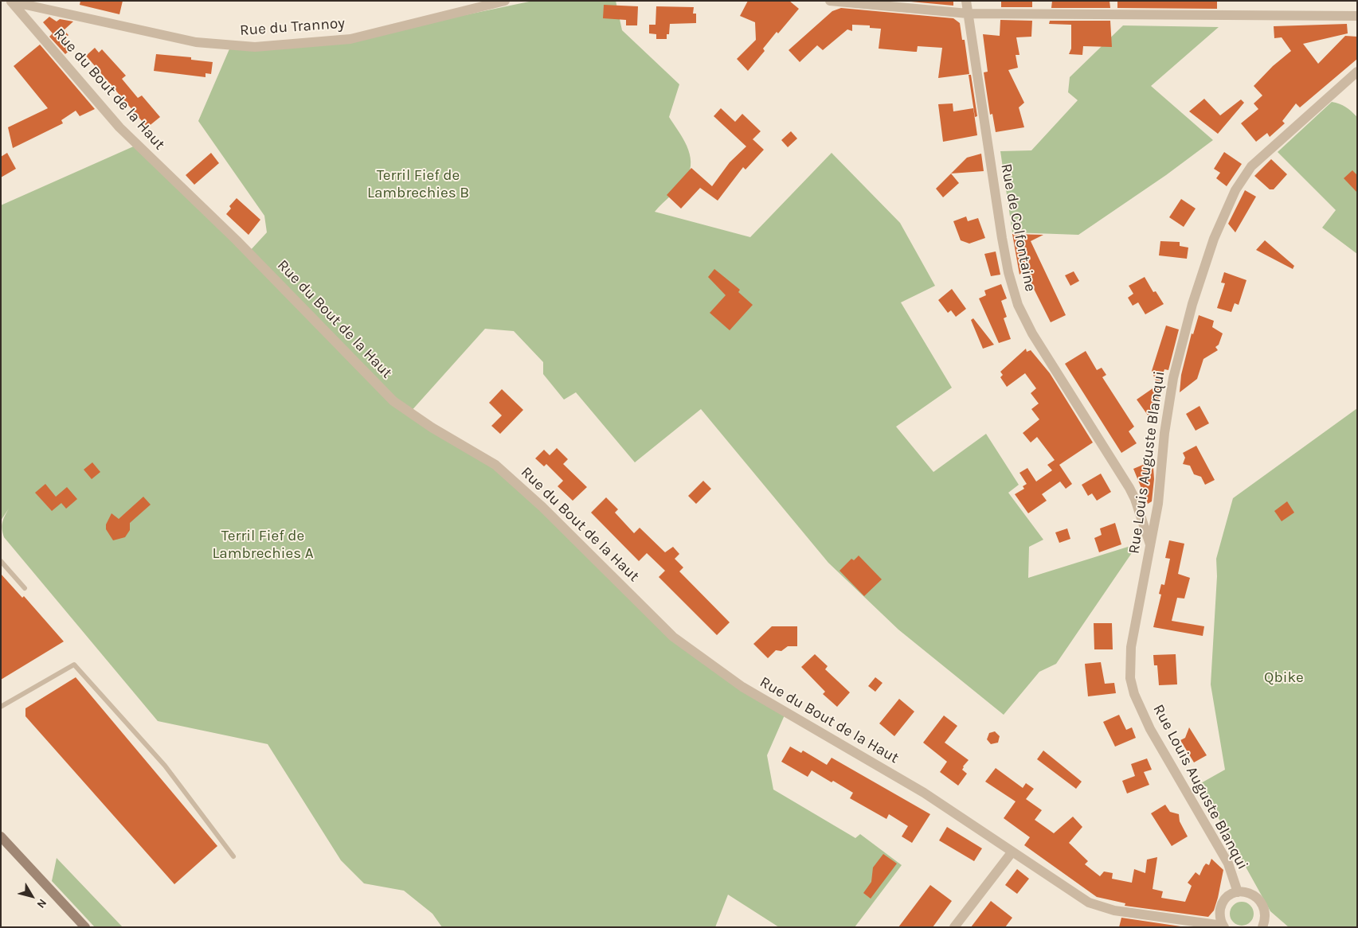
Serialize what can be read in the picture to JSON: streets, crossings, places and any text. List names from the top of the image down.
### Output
{
  "streets": {
    "street": [
      "Rue du Trannoy",
      "Rue du Bout de la Haut",
      "Rue de Colfontaine",
      "Rue Louis Auguste Blanqui"
    ]
  },
  "crossings": [
    ["Rue du Trannoy", "Rue du Bout de la Haut"],
    ["Rue de Colfontaine", "Rue Louis Auguste Blanqui"]
  ],
  "parks": ["Terril Fief de Lambrechies B", "Terril Fief de Lambrechies A", "Qbike"],
  "north": "bottom right"
}
